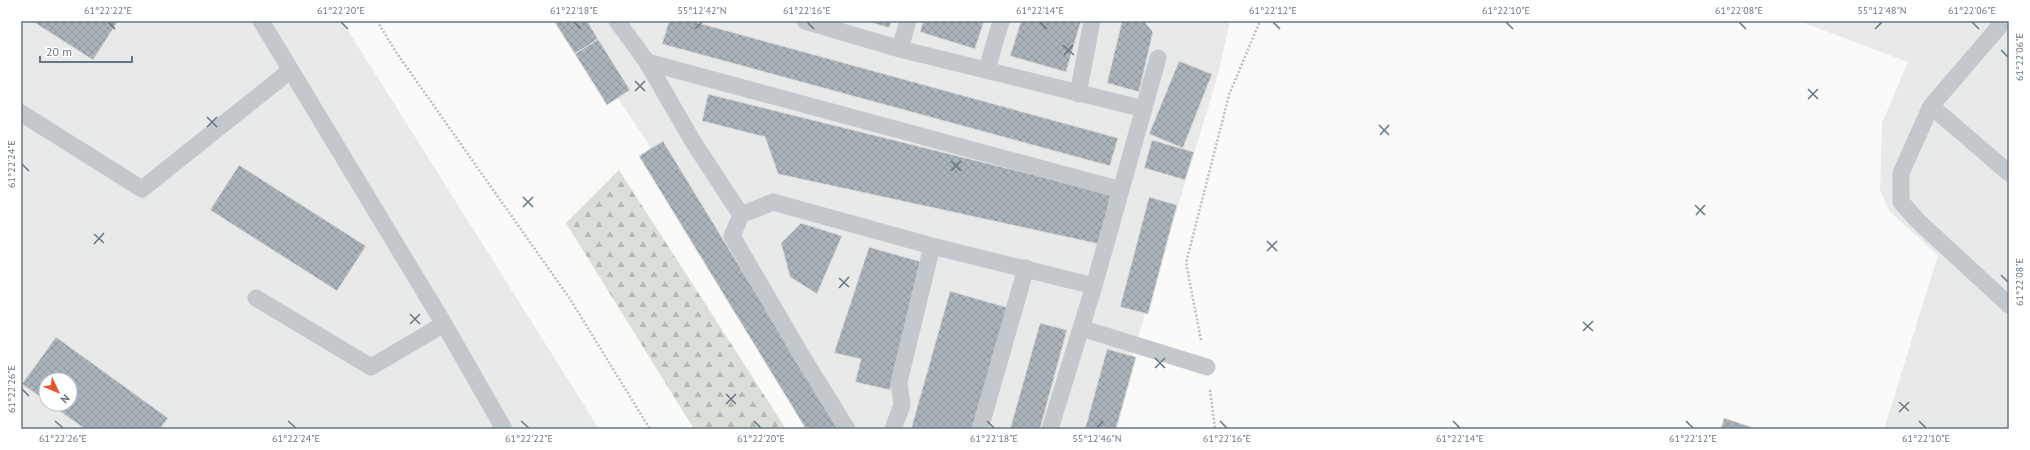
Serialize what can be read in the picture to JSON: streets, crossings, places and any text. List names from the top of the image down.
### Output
{
  "scale_bar": "20 m",
  "north": "bottom right",
  "coordinates": [
    "61°22'22\"E",
    "61°22'20\"E",
    "61°22'18\"E",
    "55°12'42\"N",
    "61°22'16\"E",
    "61°22'14\"E",
    "61°22'12\"E",
    "61°22'10\"E",
    "61°22'08\"E",
    "55°12'48\"N",
    "61°22'06\"E",
    "61°22'24\"E",
    "61°22'26\"E",
    "55°12'46\"N"
  ]
}
